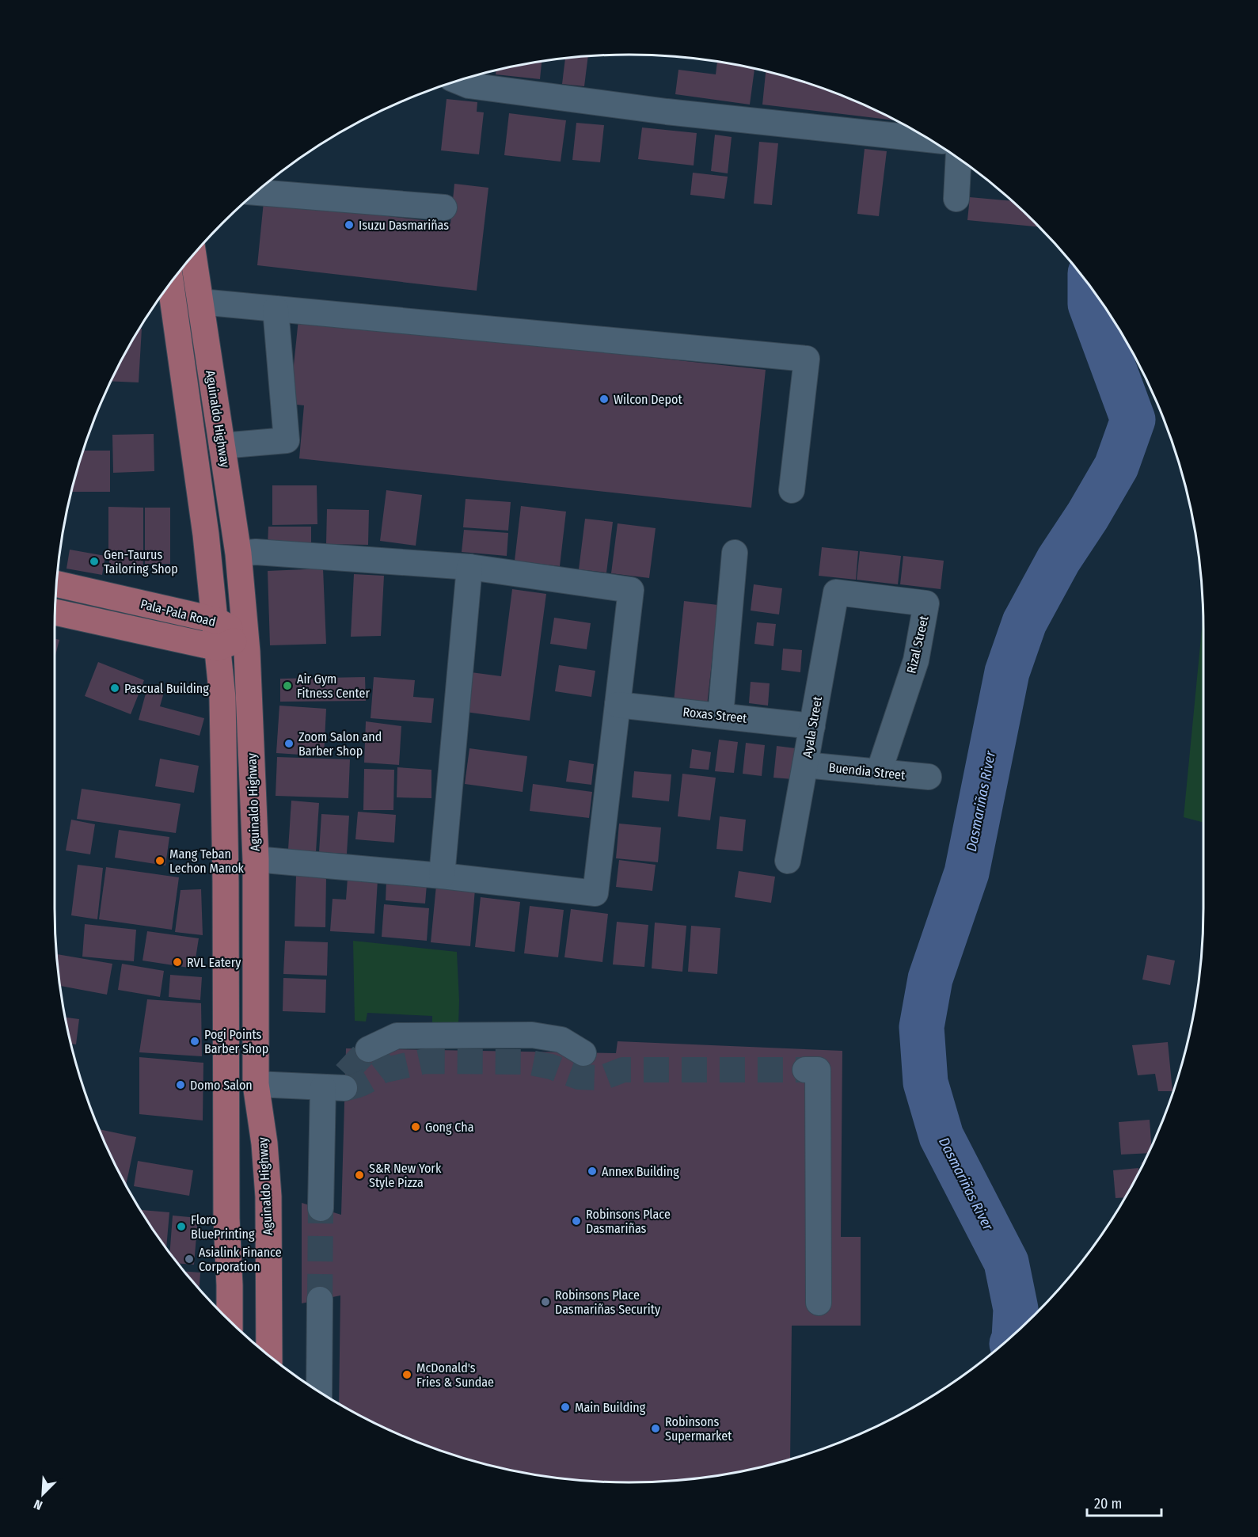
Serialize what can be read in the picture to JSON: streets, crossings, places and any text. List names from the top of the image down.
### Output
{
  "streets": {
    "main road": ["Aguinaldo Highway", "Pala-Pala Road"],
    "street": [
      "Rizal Street",
      "Roxas Street",
      "Ayala Street",
      "Buendia Street"
    ]
  },
  "crossings": [
    ["Aguinaldo Highway", "Pala-Pala Road"],
    ["Rizal Street", "Ayala Street"],
    ["Rizal Street", "Buendia Street"],
    ["Roxas Street", "Ayala Street"],
    ["Ayala Street", "Buendia Street"]
  ],
  "water": ["Dasmariñas River"],
  "places": [
    "Isuzu Dasmariñas",
    "Wilcon Depot",
    "Gen-Taurus Tailoring Shop",
    "Air Gym Fitness Center",
    "Pascual Building",
    "Zoom Salon and Barber Shop",
    "Mang Teban Lechon Manok",
    "RVL Eatery",
    "Pogi Points Barber Shop",
    "Domo Salon",
    "Gong Cha",
    "Annex Building",
    "S&R New York Style Pizza",
    "Robinsons Place Dasmariñas",
    "Floro BluePrinting",
    "Asialink Finance Corporation",
    "Robinsons Place Dasmariñas Security",
    "McDonald's Fries & Sundae",
    "Main Building",
    "Robinsons Supermarket"
  ],
  "scale_bar": "20 m",
  "north": "bottom left"
}
